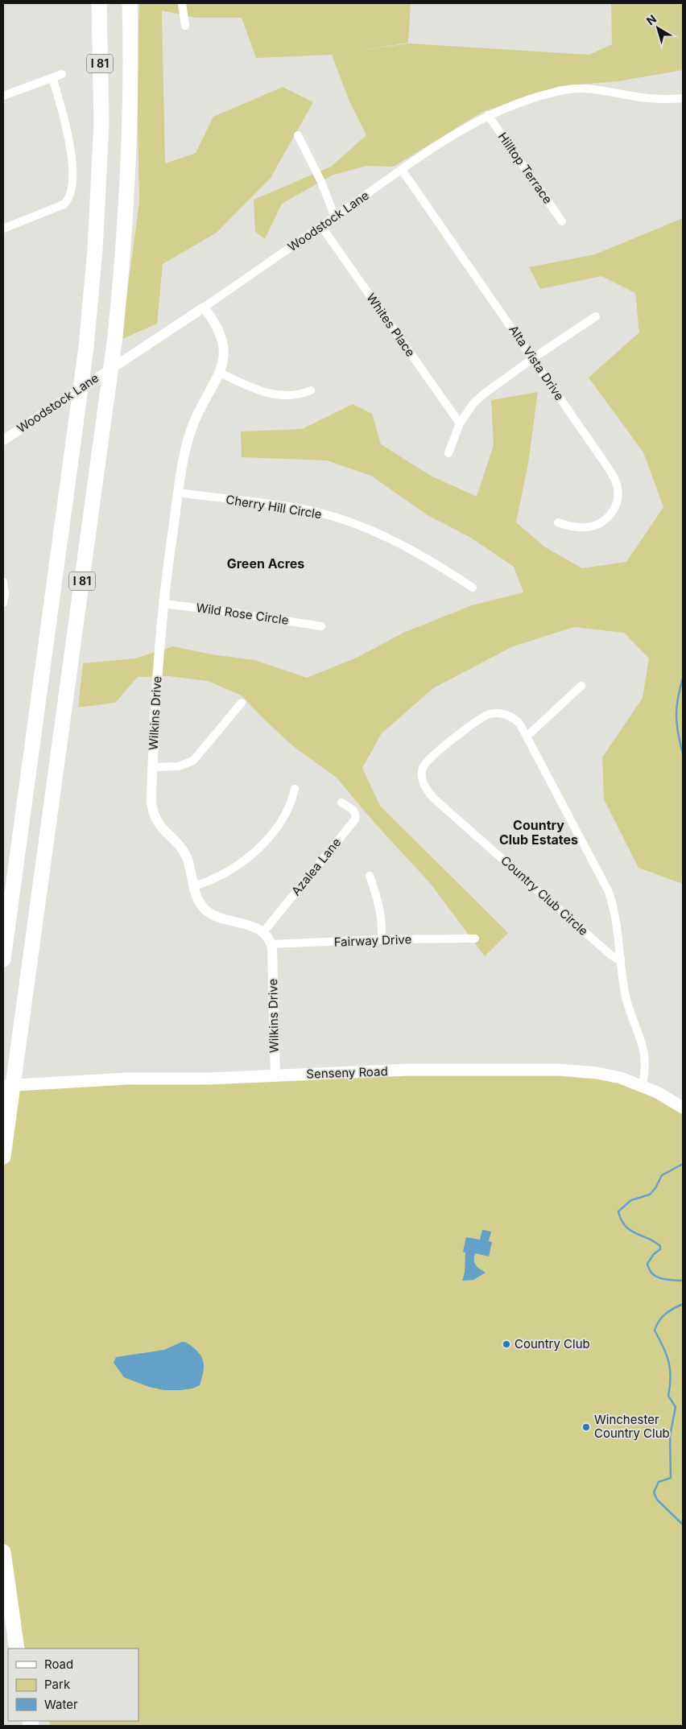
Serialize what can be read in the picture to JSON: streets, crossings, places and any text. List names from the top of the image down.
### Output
{
  "streets": {
    "highway": ["I 81"],
    "main road": ["Senseny Road"],
    "street": [
      "Hilltop Terrace",
      "Woodstock Lane",
      "Whites Place",
      "Alta Vista Drive",
      "Cherry Hill Circle",
      "Wild Rose Circle",
      "Wilkins Drive",
      "Azalea Lane",
      "Country Club Circle",
      "Fairway Drive"
    ]
  },
  "crossings": [
    ["Hilltop Terrace", "Woodstock Lane"],
    ["Woodstock Lane", "Whites Place"],
    ["Woodstock Lane", "Alta Vista Drive"],
    ["Woodstock Lane", "Wilkins Drive"],
    ["Cherry Hill Circle", "Wilkins Drive"],
    ["Wild Rose Circle", "Wilkins Drive"],
    ["Wilkins Drive", "Azalea Lane"],
    ["Wilkins Drive", "Fairway Drive"],
    ["Wilkins Drive", "Senseny Road"],
    ["Country Club Circle", "Senseny Road"]
  ],
  "districts": ["Green Acres", "Country Club Estates"],
  "places": ["Country Club", "Winchester Country Club"],
  "legend": ["Road", "Park", "Water"],
  "north": "top left"
}
